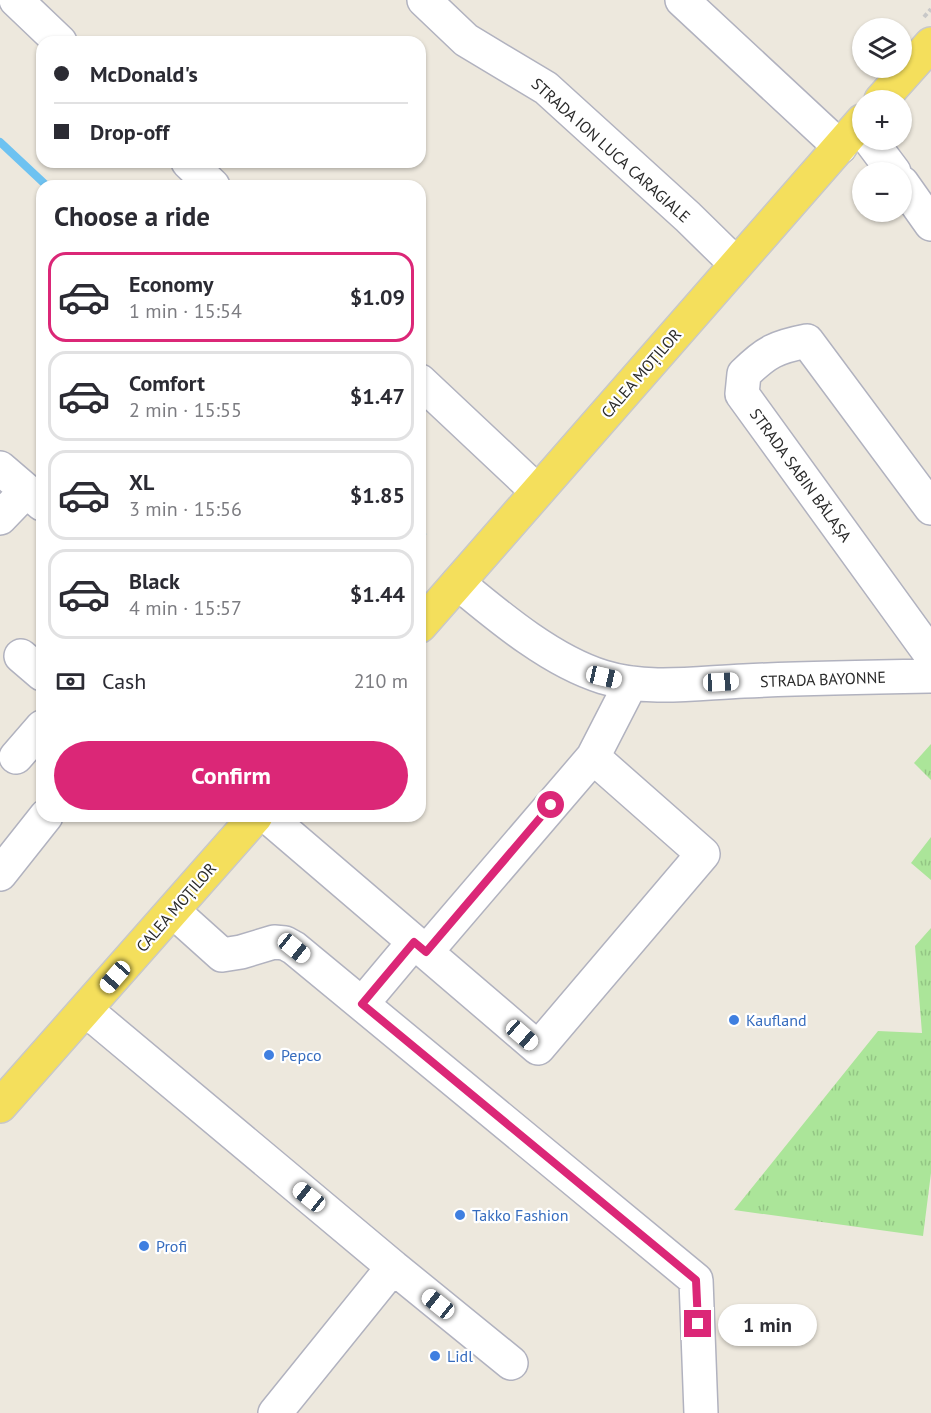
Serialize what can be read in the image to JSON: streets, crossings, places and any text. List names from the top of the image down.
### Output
{
  "streets": {
    "main road": ["CALEA MOȚILOR"],
    "street": ["STRADA ION LUCA CARAGIALE", "STRADA SABIN BĂLAȘA", "STRADA BAYONNE"]
  },
  "crossings": [
    ["STRADA ION LUCA CARAGIALE", "CALEA MOȚILOR"],
    ["CALEA MOȚILOR", "STRADA BAYONNE"]
  ],
  "places": [
    "Kaufland",
    "Pepco",
    "Takko Fashion",
    "Profi",
    "Lidl"
  ],
  "page": {
    "map_buttons": ["+", "−"],
    "banner": ["McDonald's", "Drop-off"],
    "heading": "Choose a ride",
    "list": [
      {
        "name": "Economy",
        "note": "1 min · 15:54",
        "value": "$1.09"
      },
      {
        "name": "Comfort",
        "note": "2 min · 15:55",
        "value": "$1.47"
      },
      {
        "name": "XL",
        "note": "3 min · 15:56",
        "value": "$1.85"
      },
      {
        "name": "Black",
        "note": "4 min · 15:57",
        "value": "$1.44"
      }
    ],
    "pay": ["Cash", "210 m"],
    "buttons": "Confirm",
    "bubble": "1 min"
  }
}
